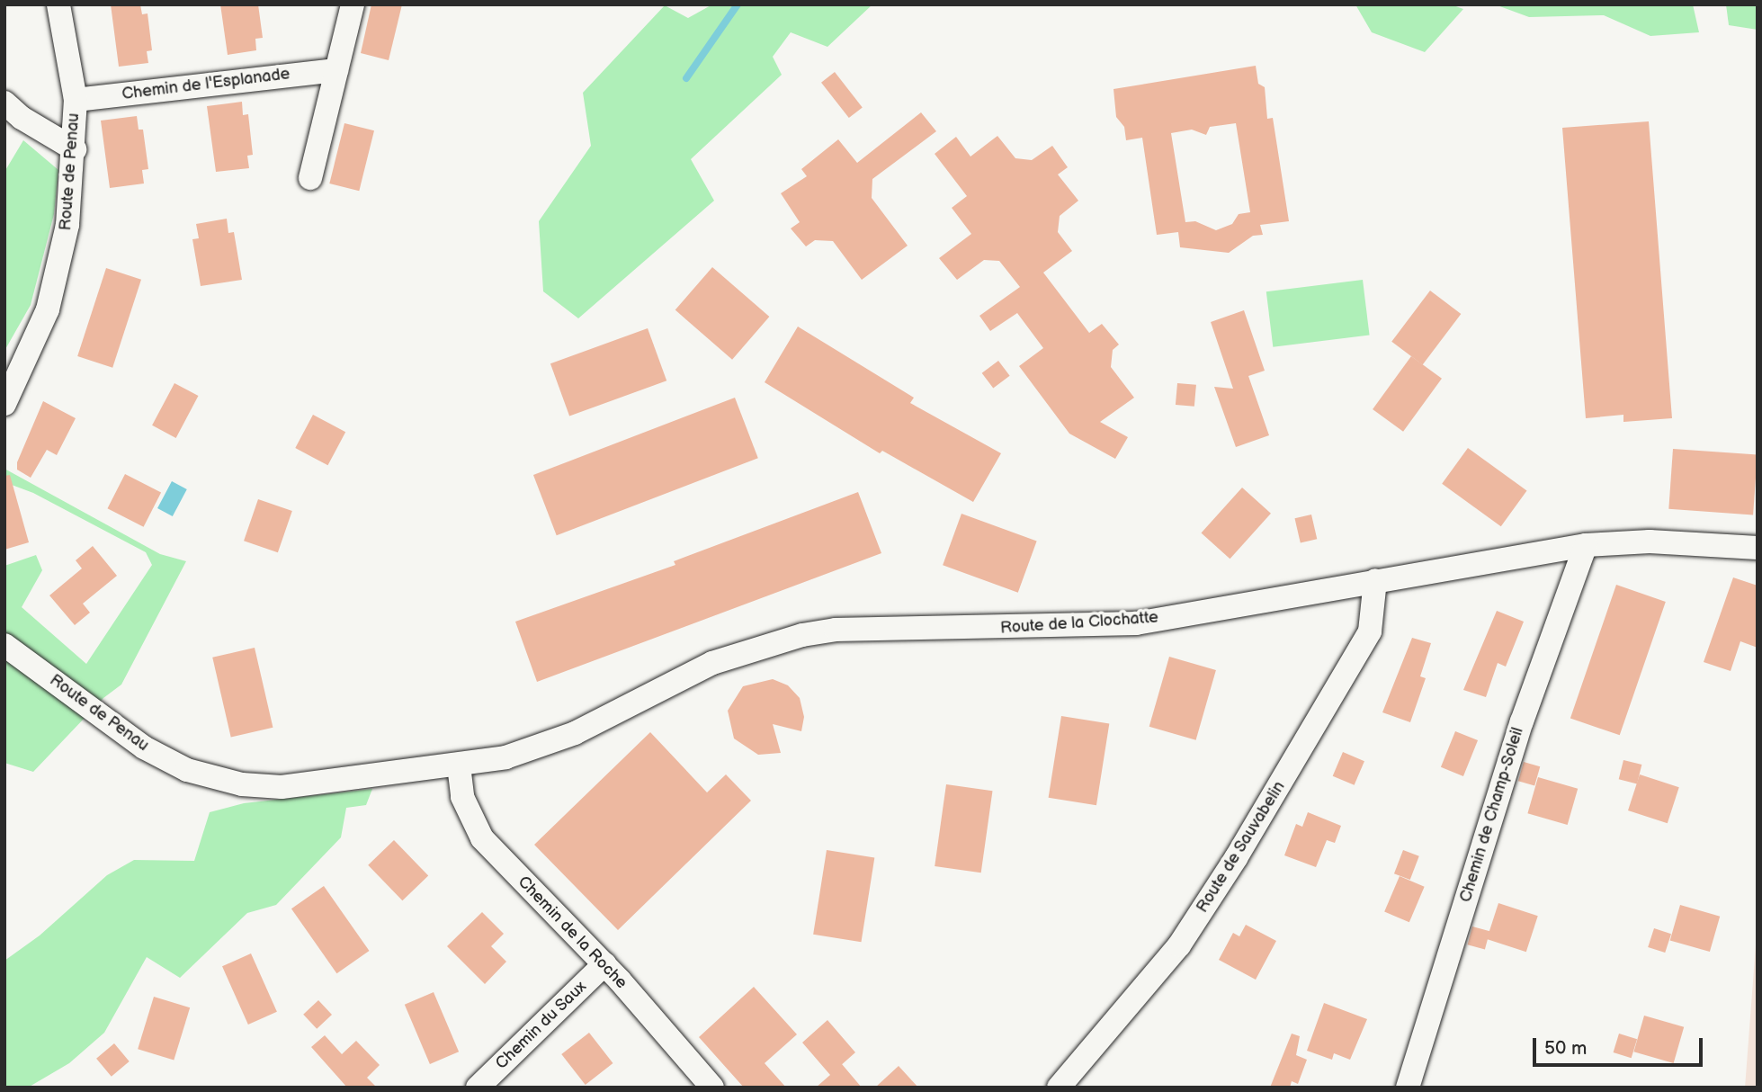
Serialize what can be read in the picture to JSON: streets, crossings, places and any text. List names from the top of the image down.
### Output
{
  "streets": {
    "street": [
      "Chemin de l'Esplanade",
      "Route de Penau",
      "Route de la Clochatte",
      "Chemin de Champ-Soleil",
      "Route de Sauvabelin",
      "Chemin de la Roche",
      "Chemin du Saux"
    ]
  },
  "crossings": [
    ["Chemin de l'Esplanade", "Route de Penau"],
    ["Route de Penau", "Route de la Clochatte"],
    ["Route de Penau", "Chemin de la Roche"],
    ["Route de la Clochatte", "Chemin de Champ-Soleil"],
    ["Route de la Clochatte", "Route de Sauvabelin"],
    ["Route de la Clochatte", "Chemin de la Roche"],
    ["Chemin de la Roche", "Chemin du Saux"]
  ],
  "scale_bar": "50 m"
}
